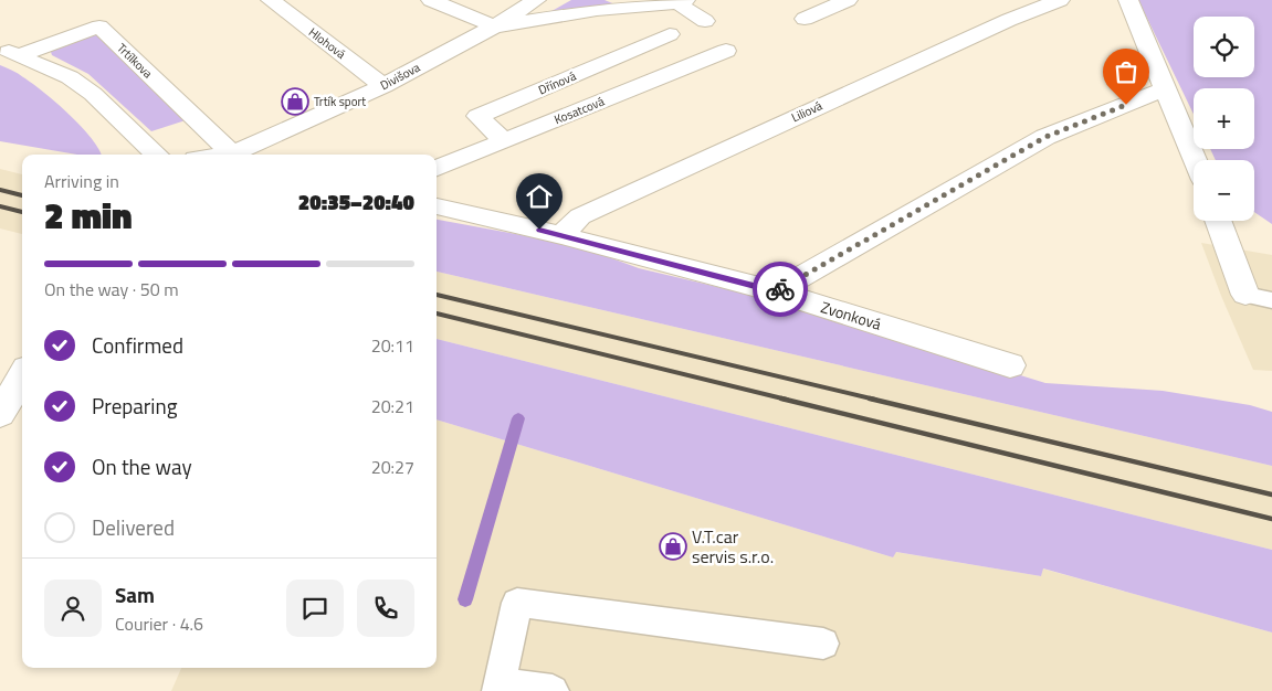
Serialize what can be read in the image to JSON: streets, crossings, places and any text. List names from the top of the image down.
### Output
{
  "streets": {
    "street": [
      "Hlohová",
      "Trtílkova",
      "Divišova",
      "Dřínová",
      "Kosatcová",
      "Liliová",
      "Zvonková"
    ]
  },
  "crossings": [
    ["Hlohová", "Divišova"],
    ["Trtílkova", "Divišova"],
    ["Dřínová", "Kosatcová"],
    ["Liliová", "Zvonková"]
  ],
  "places": {
    "shop": ["Trtík sport", "V.T.car servis s.r.o."]
  },
  "page": {
    "map_buttons": ["+", "−"],
    "heading": ["2 min", "Arriving in", "20:35–20:40"],
    "panel": ["Sam", "Courier · 4.6"],
    "bar": "On the way · 50 m",
    "list": [
      ["Confirmed", "20:11"],
      ["Preparing", "20:21"],
      ["On the way", "20:27"],
      "Delivered"
    ]
  }
}
